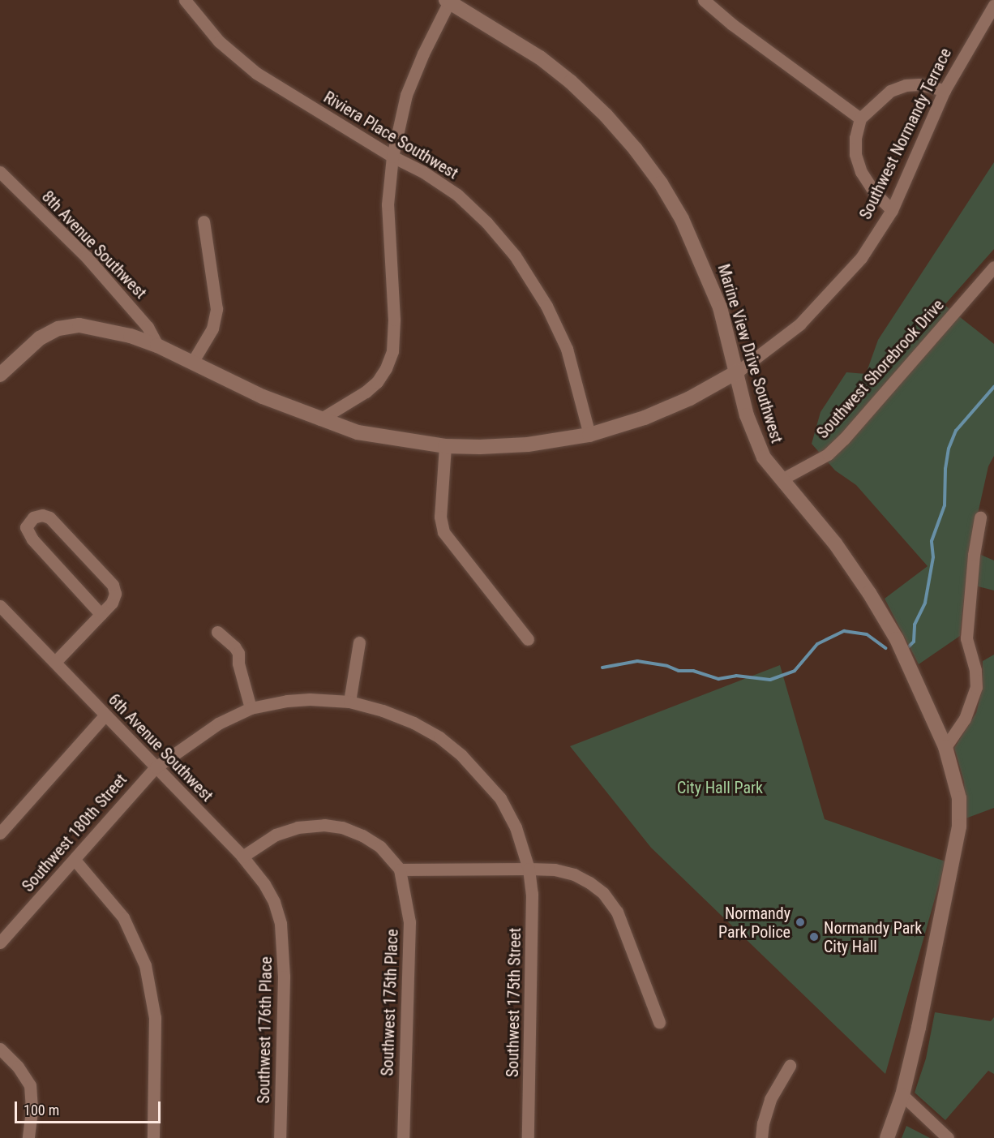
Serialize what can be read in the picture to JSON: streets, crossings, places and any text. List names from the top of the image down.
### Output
{
  "streets": {
    "street": [
      "Southwest Normandy Terrace",
      "Riviera Place Southwest",
      "8th Avenue Southwest",
      "Marine View Drive Southwest",
      "Southwest Shorebrook Drive",
      "6th Avenue Southwest",
      "Southwest 180th Street",
      "Southwest 175th Place",
      "Southwest 175th Street",
      "Southwest 176th Place"
    ]
  },
  "crossings": [
    ["Southwest Normandy Terrace", "Riviera Place Southwest"],
    ["Southwest Normandy Terrace", "8th Avenue Southwest"],
    ["Southwest Normandy Terrace", "Marine View Drive Southwest"],
    ["Marine View Drive Southwest", "Southwest Shorebrook Drive"],
    ["6th Avenue Southwest", "Southwest 180th Street"],
    ["6th Avenue Southwest", "Southwest 176th Place"],
    ["Southwest 180th Street", "Southwest 175th Street"]
  ],
  "parks": ["City Hall Park"],
  "places": ["Normandy Park Police", "Normandy Park City Hall"],
  "scale_bar": "100 m"
}
